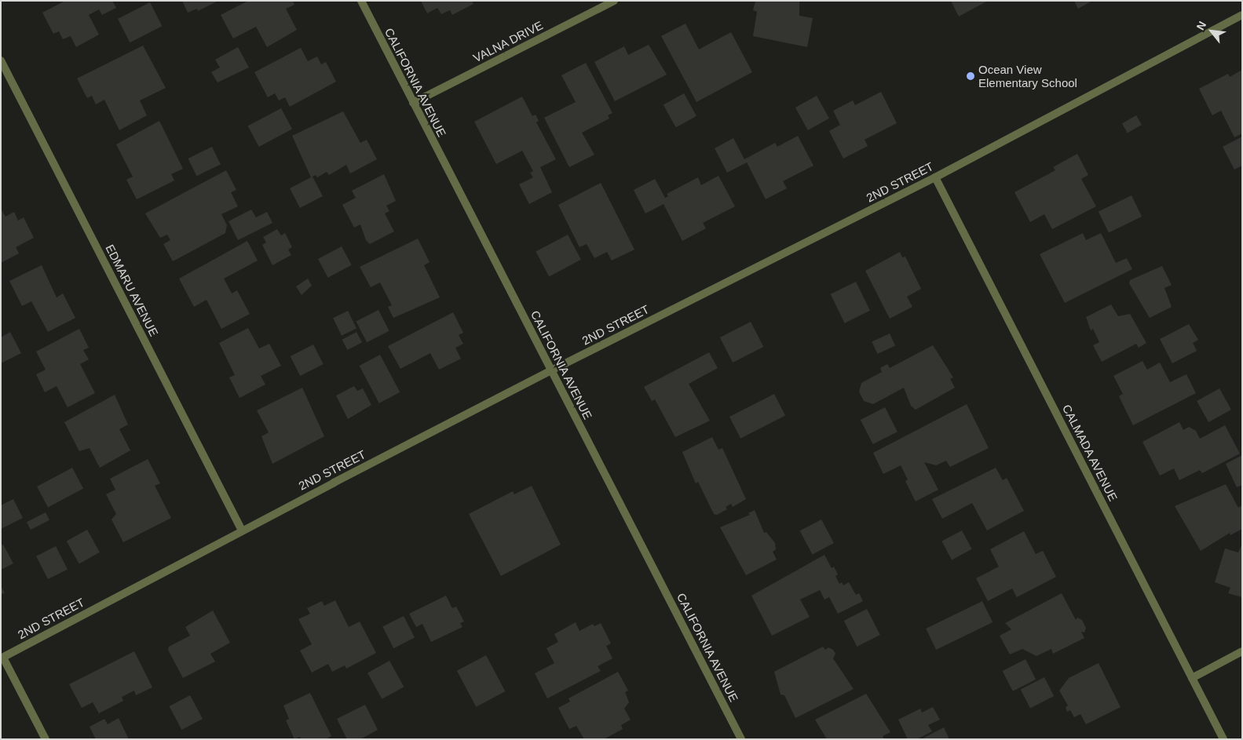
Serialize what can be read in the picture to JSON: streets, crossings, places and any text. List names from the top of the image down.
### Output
{
  "streets": {
    "street": [
      "VALNA DRIVE",
      "CALIFORNIA AVENUE",
      "2ND STREET",
      "EDMARU AVENUE",
      "CALMADA AVENUE"
    ]
  },
  "crossings": [
    ["VALNA DRIVE", "CALIFORNIA AVENUE"],
    ["CALIFORNIA AVENUE", "2ND STREET"],
    ["2ND STREET", "EDMARU AVENUE"],
    ["2ND STREET", "CALMADA AVENUE"]
  ],
  "places": ["Ocean View Elementary School"],
  "north": "top left"
}
